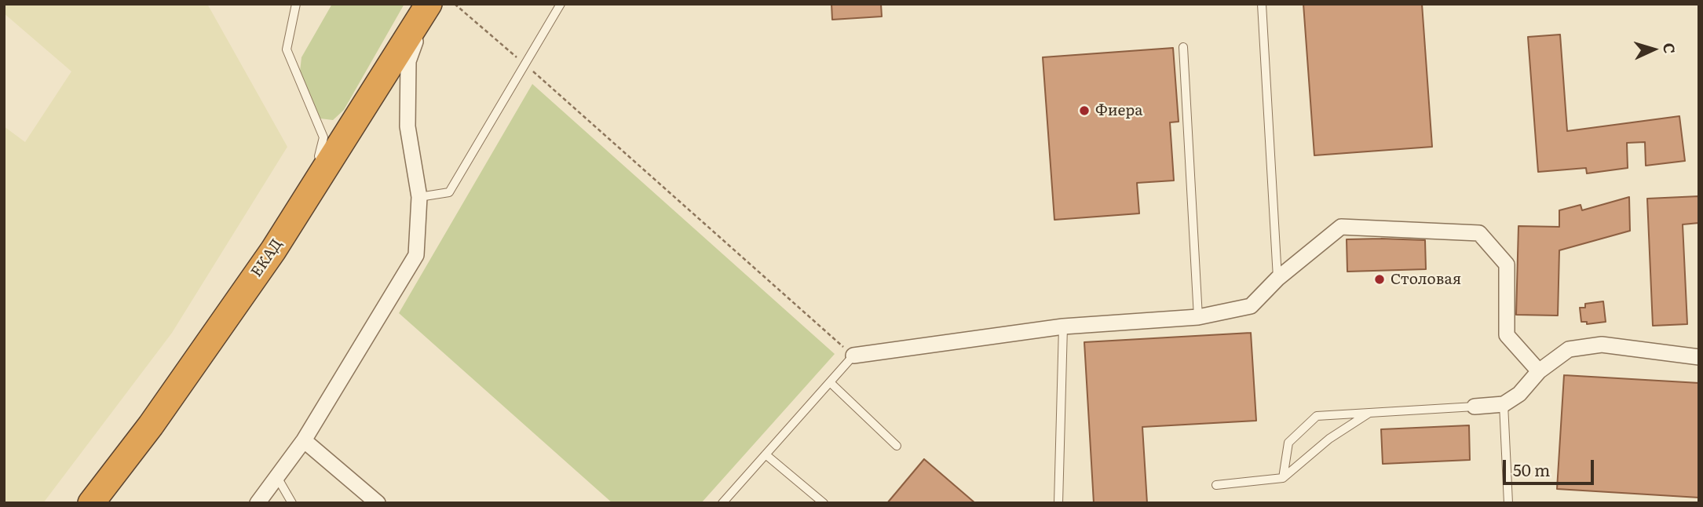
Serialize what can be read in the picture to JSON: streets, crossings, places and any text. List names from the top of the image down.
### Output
{
  "streets": {
    "highway": ["ЕКАД"]
  },
  "places": ["Фиера", "Столовая"],
  "scale_bar": "50 m",
  "north": "right"
}
